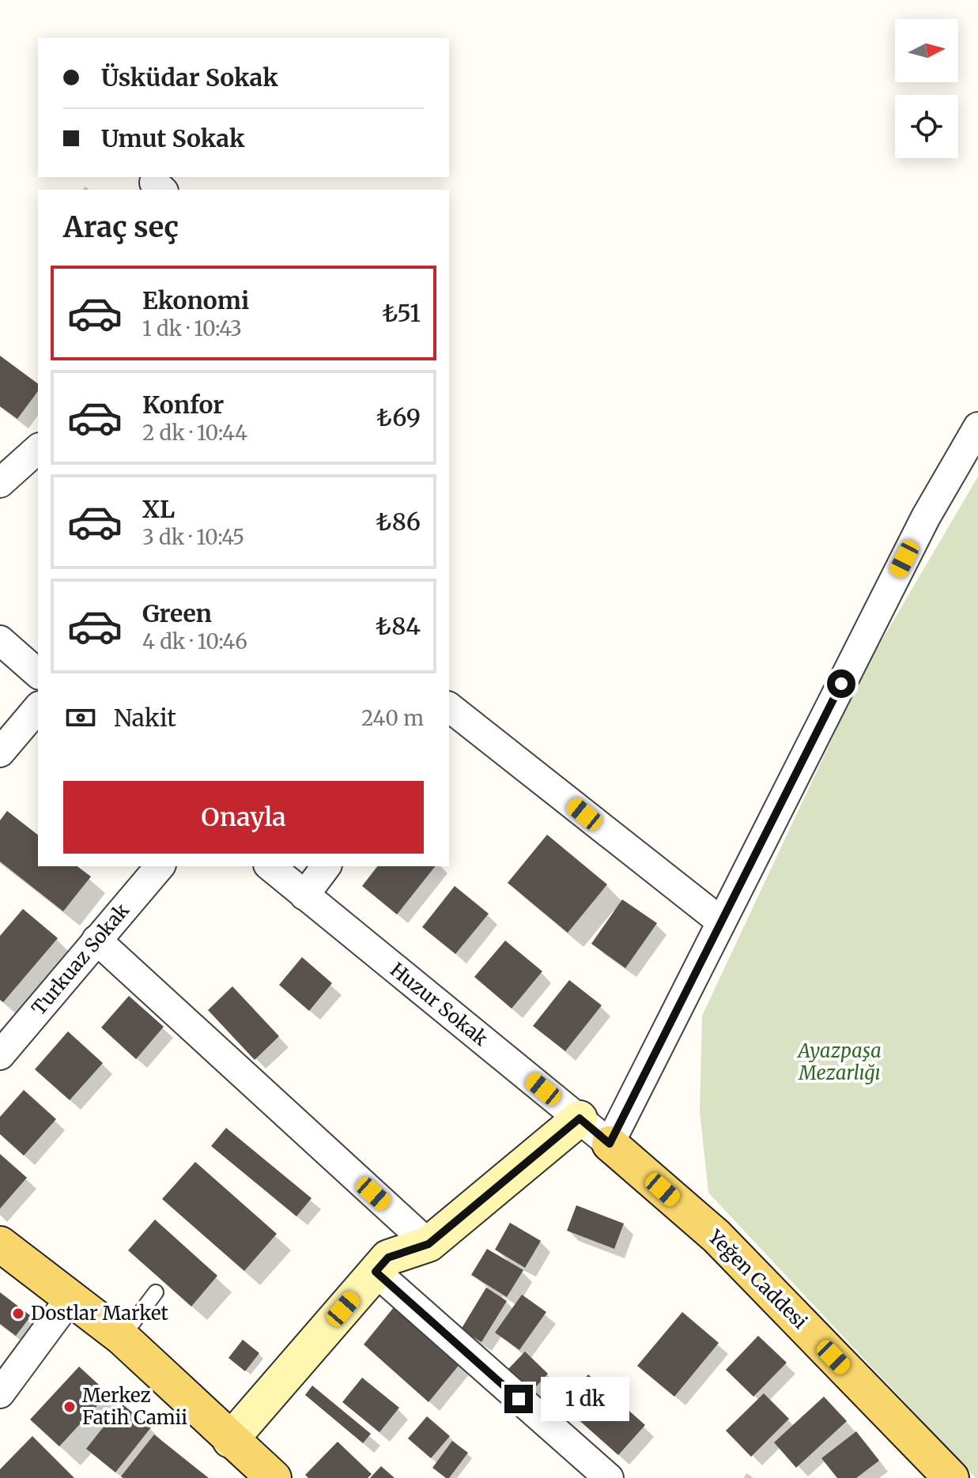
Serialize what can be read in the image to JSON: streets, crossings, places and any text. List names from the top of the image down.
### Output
{
  "streets": {
    "main road": ["Yeğen Caddesi"],
    "street": ["Turkuaz Sokak", "Huzur Sokak"]
  },
  "crossings": [
    ["Huzur Sokak", "Yeğen Caddesi"]
  ],
  "parks": ["Ayazpaşa Mezarlığı"],
  "places": ["Dostlar Market", "Merkez Fatih Camii"],
  "north": "right",
  "page": {
    "banner": ["Üsküdar Sokak", "Umut Sokak"],
    "heading": "Araç seç",
    "list": [
      {
        "name": "Ekonomi",
        "note": "1 dk · 10:43",
        "value": "₺51"
      },
      {
        "name": "Konfor",
        "note": "2 dk · 10:44",
        "value": "₺69"
      },
      {
        "name": "XL",
        "note": "3 dk · 10:45",
        "value": "₺86"
      },
      {
        "name": "Green",
        "note": "4 dk · 10:46",
        "value": "₺84"
      }
    ],
    "pay": ["Nakit", "240 m"],
    "buttons": "Onayla",
    "bubble": "1 dk"
  }
}
